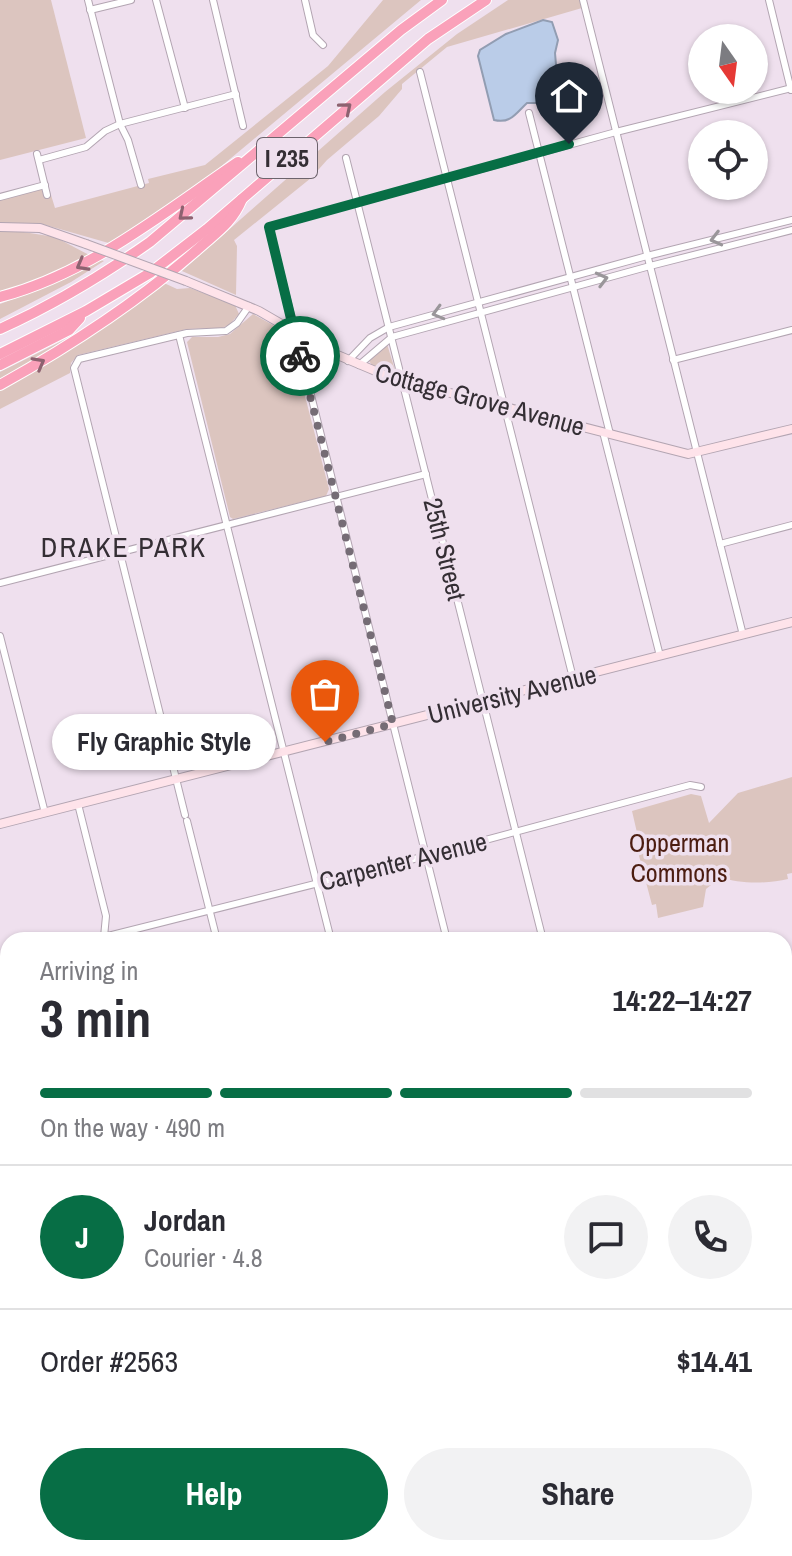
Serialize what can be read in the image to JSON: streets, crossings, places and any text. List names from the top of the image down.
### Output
{
  "streets": {
    "highway": ["I 235"],
    "main road": ["Cottage Grove Avenue", "University Avenue"],
    "street": ["25th Street", "Carpenter Avenue"]
  },
  "crossings": [
    ["Cottage Grove Avenue", "25th Street"],
    ["25th Street", "University Avenue"],
    ["25th Street", "Carpenter Avenue"]
  ],
  "districts": ["DRAKE PARK"],
  "parks": ["Opperman Commons"],
  "places": ["Fly Graphic Style"],
  "north": "bottom",
  "page": {
    "bubble": "Fly Graphic Style",
    "heading": ["3 min", "Arriving in", "14:22–14:27"],
    "panel": [
      "Jordan",
      "Courier · 4.8",
      "Order #2563",
      "$14.41"
    ],
    "bar": "On the way · 490 m",
    "round": "J",
    "buttons": ["Help", "Share"]
  }
}
